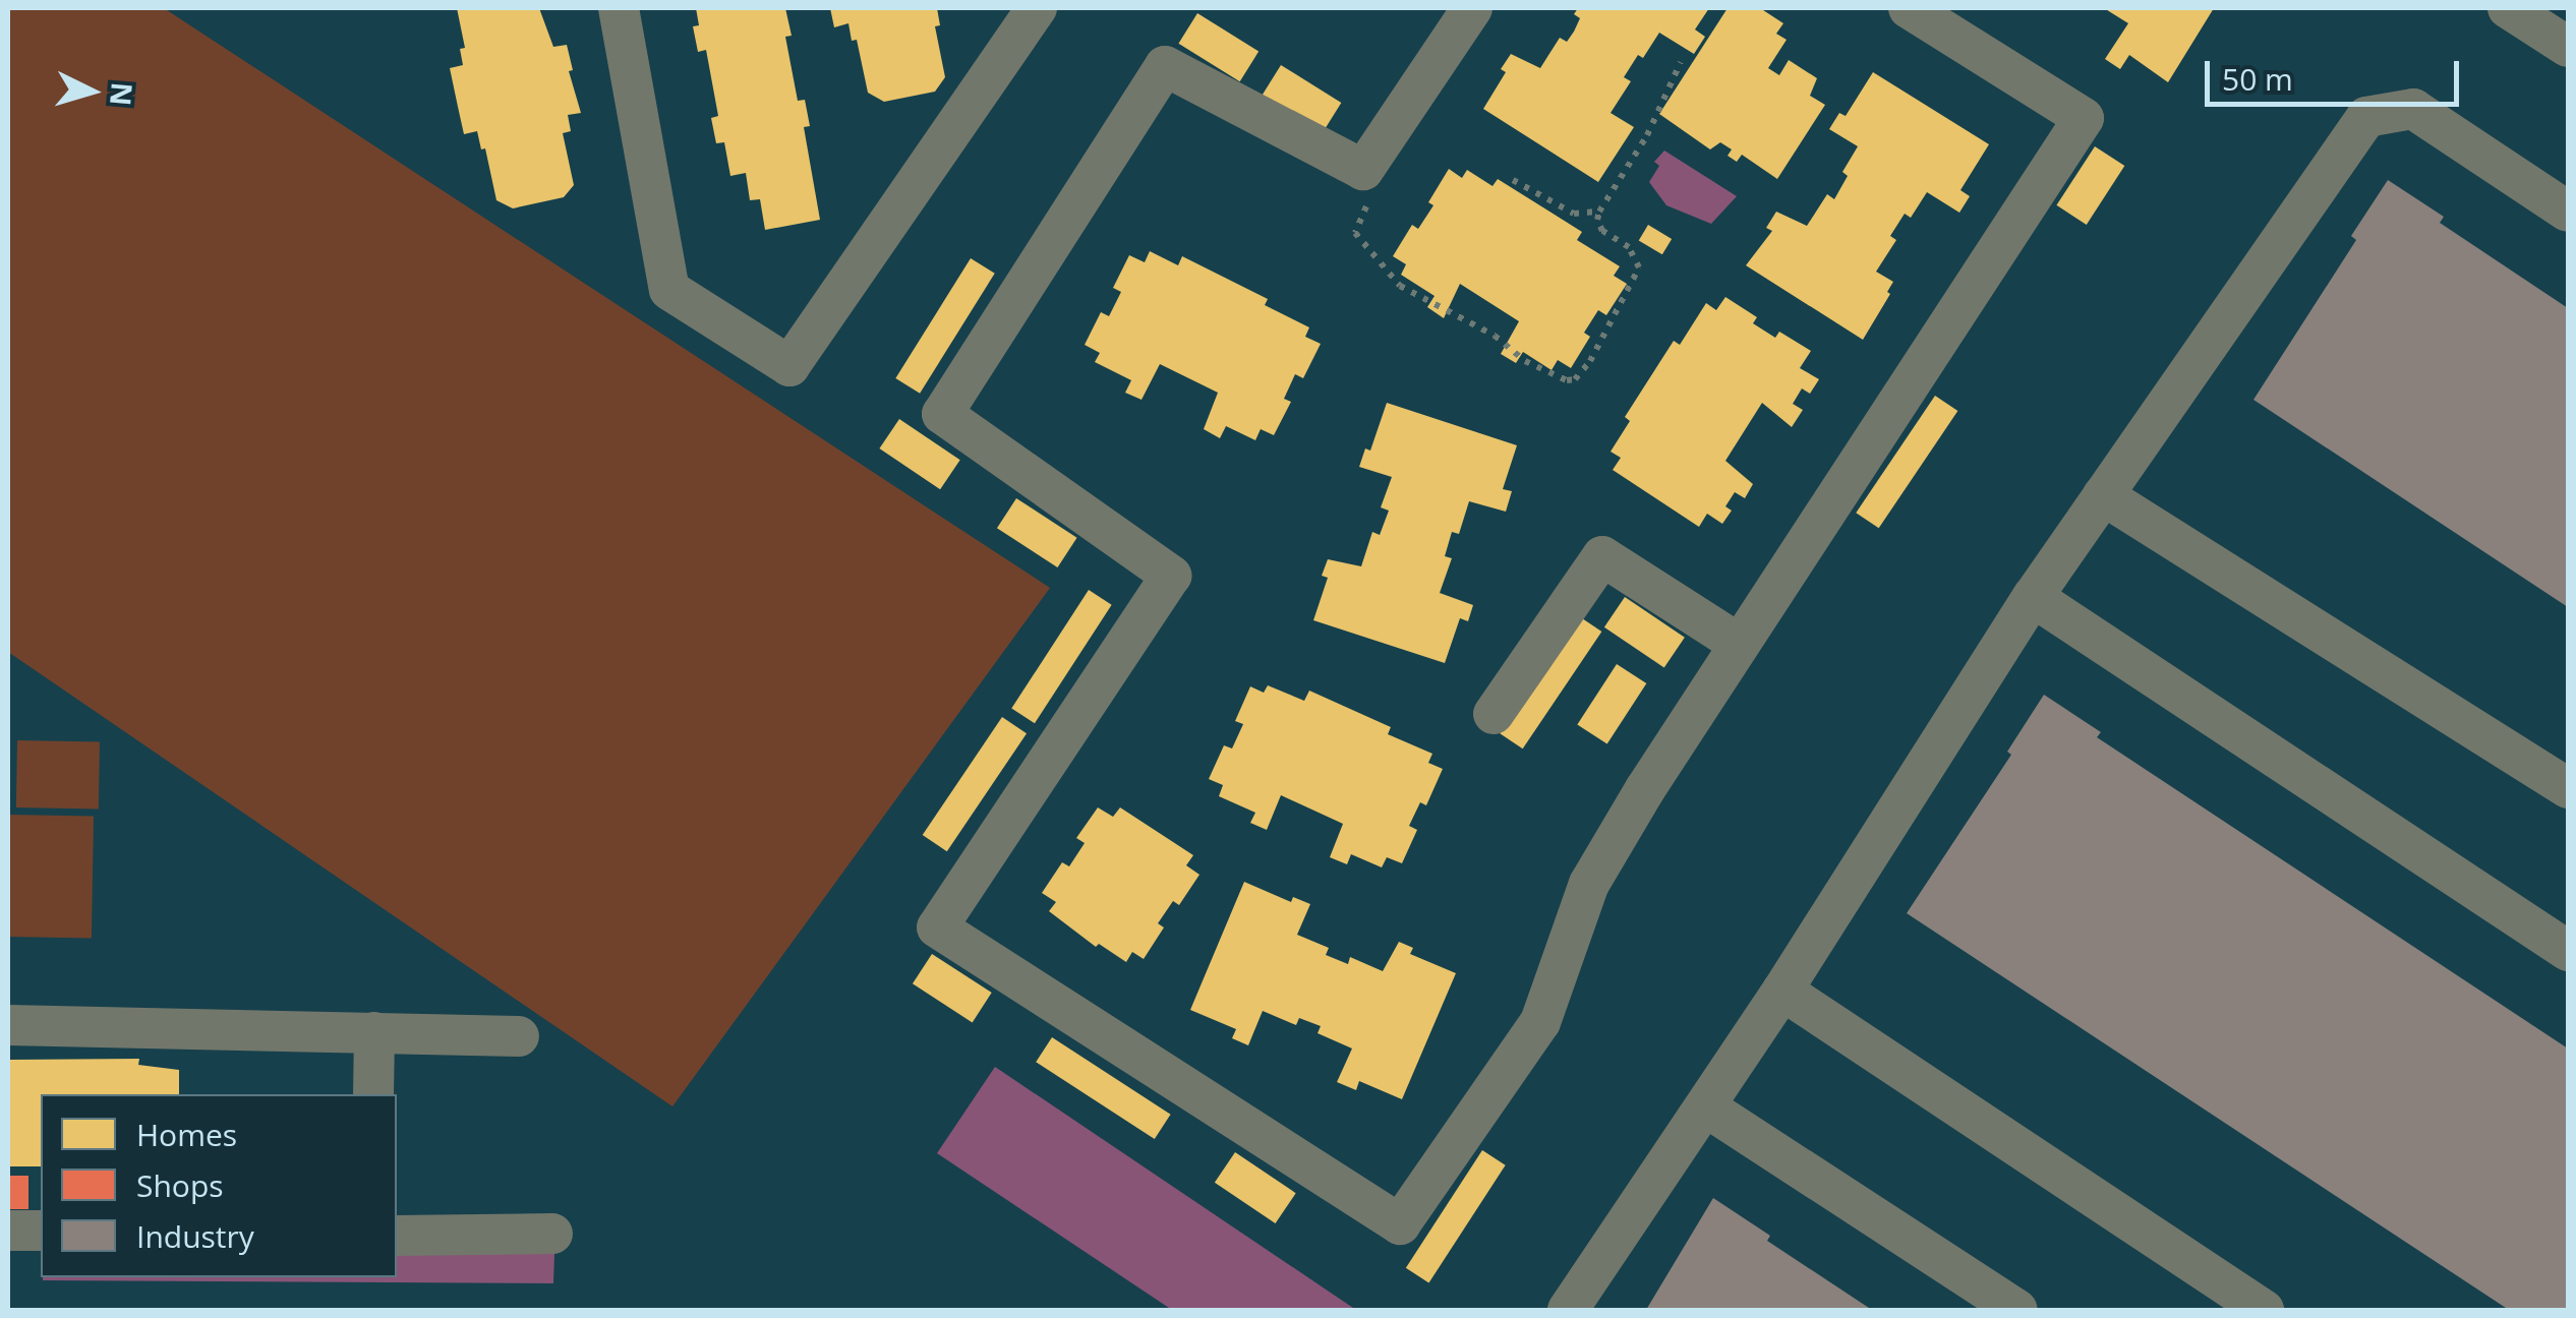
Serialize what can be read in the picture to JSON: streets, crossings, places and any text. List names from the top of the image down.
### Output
{
  "legend": ["Homes", "Shops", "Industry"],
  "scale_bar": "50 m",
  "north": "right"
}
